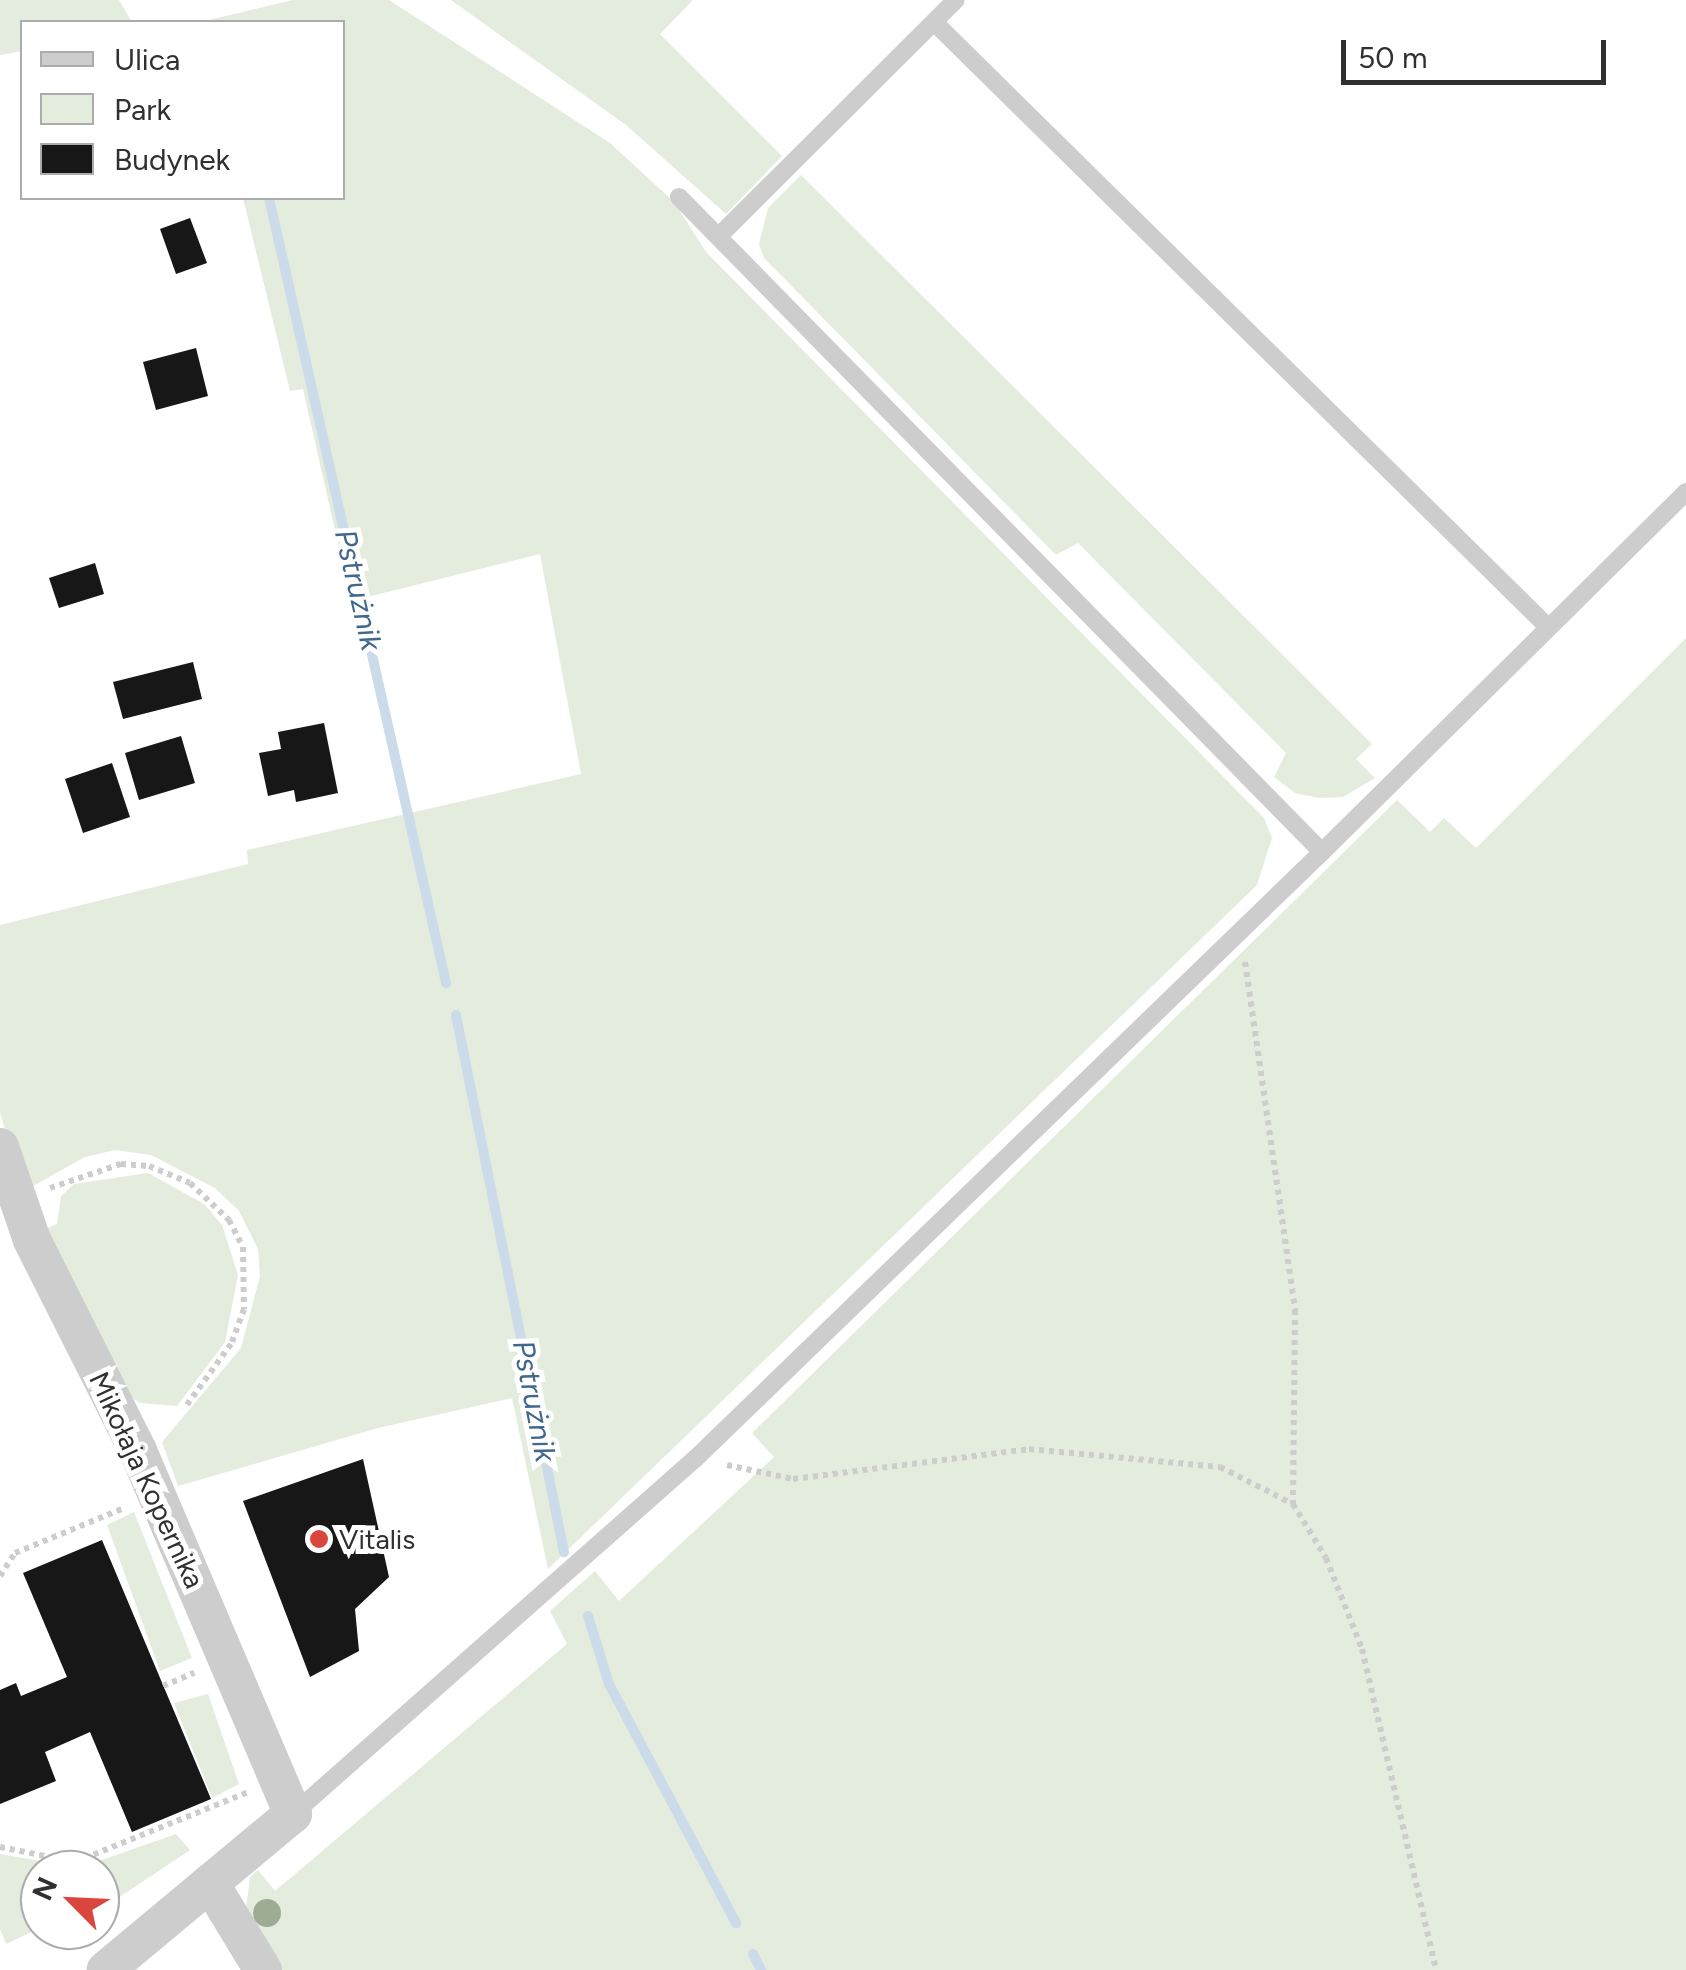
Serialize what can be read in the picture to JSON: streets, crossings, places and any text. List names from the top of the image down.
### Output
{
  "streets": {
    "street": ["Mikołaja Kopernika"]
  },
  "water": ["Pstrużnik"],
  "places": ["Vitalis"],
  "legend": ["Ulica", "Park", "Budynek"],
  "scale_bar": "50 m",
  "north": "top left"
}
